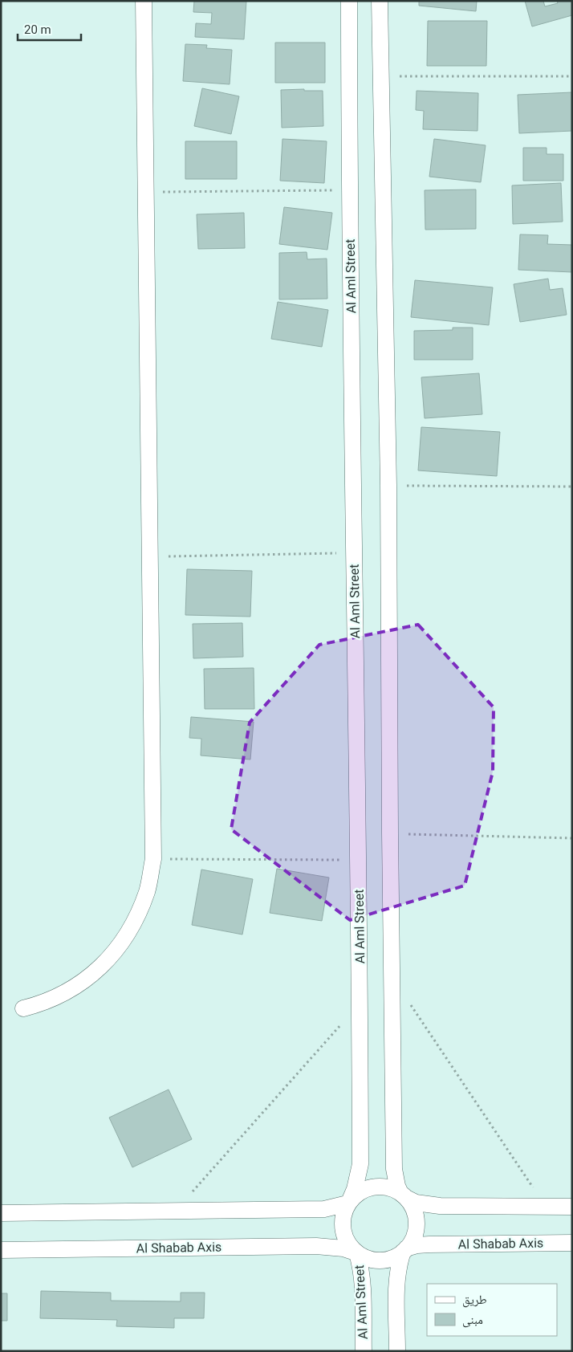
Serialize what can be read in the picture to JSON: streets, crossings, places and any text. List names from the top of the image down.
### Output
{
  "streets": {
    "street": ["Al Aml Street", "Al Shabab Axis"]
  },
  "crossings": [
    ["Al Aml Street", "Al Shabab Axis"]
  ],
  "legend": ["طريق", "مبنى"],
  "scale_bar": "20 m"
}
